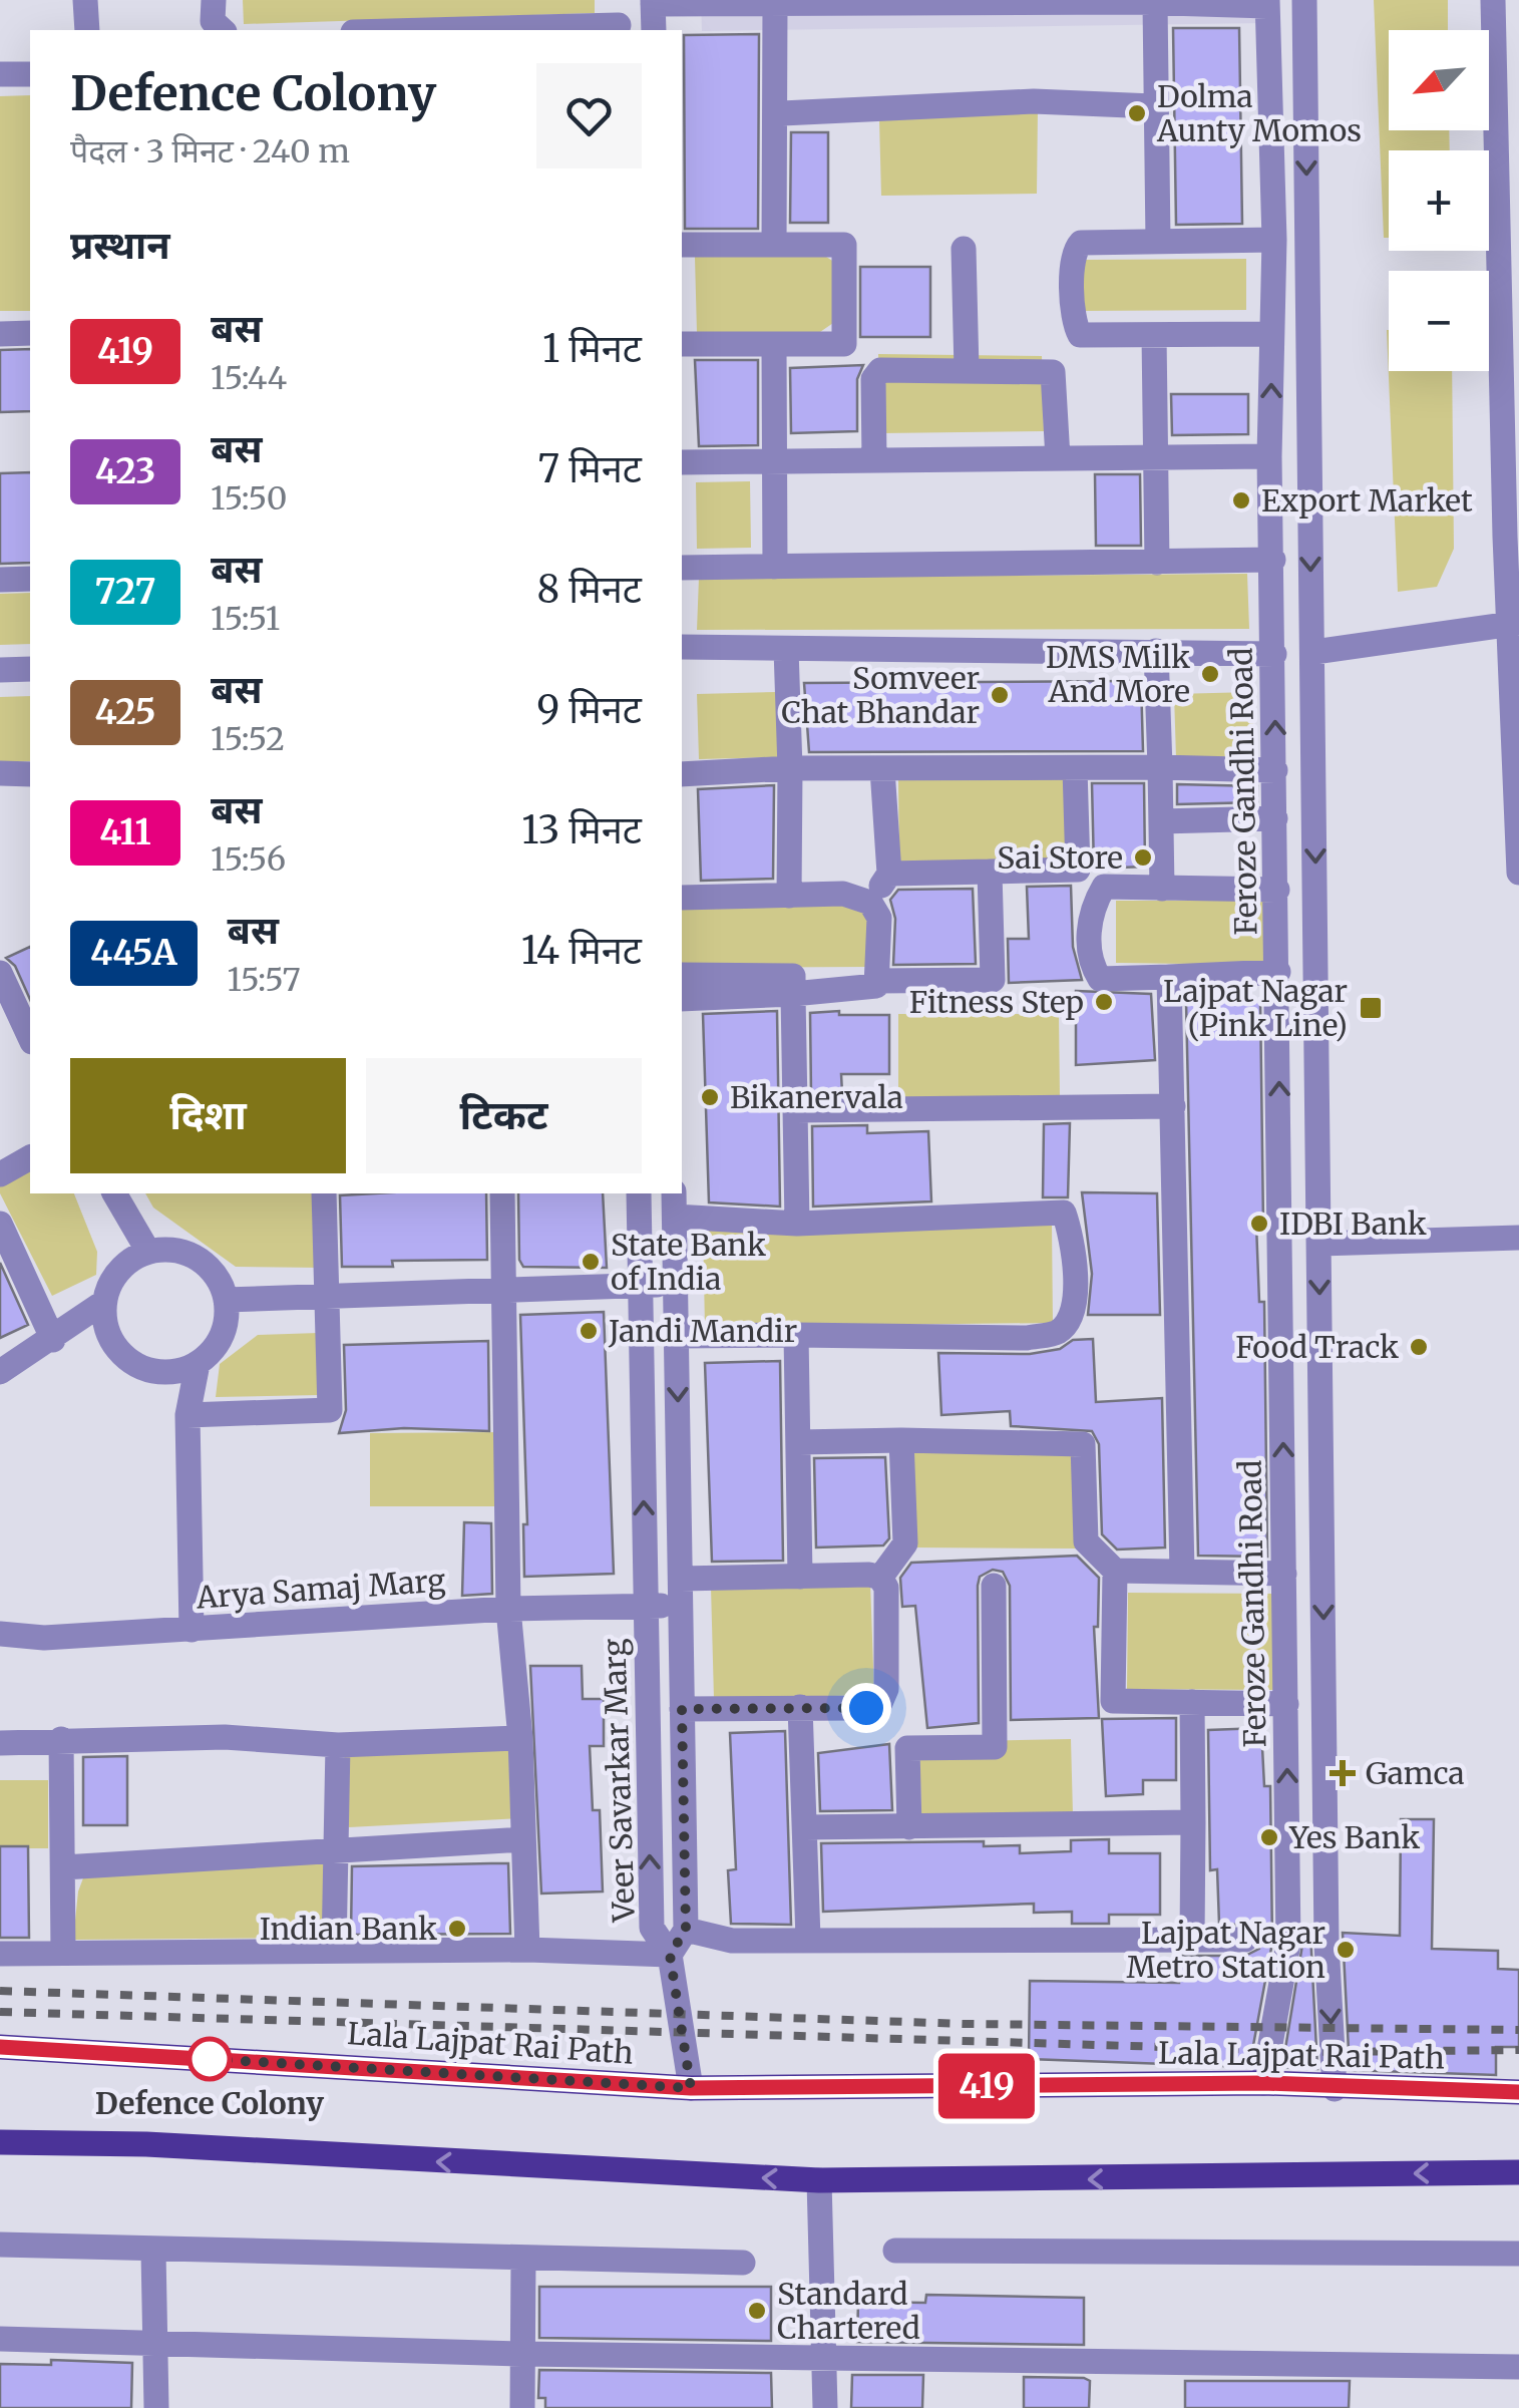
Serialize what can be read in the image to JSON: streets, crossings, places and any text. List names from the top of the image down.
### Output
{
  "streets": {
    "main road": ["Lala Lajpat Rai Path"],
    "street": ["Feroze Gandhi Road", "Arya Samaj Marg", "Veer Savarkar Marg"]
  },
  "crossings": [
    ["Feroze Gandhi Road", "Lala Lajpat Rai Path"],
    ["Arya Samaj Marg", "Veer Savarkar Marg"]
  ],
  "places": {
    "other": [
      "Dolma Aunty Momos",
      "Export Market",
      "DMS Milk And More",
      "Somveer Chat Bhandar",
      "Sai Store",
      "Fitness Step",
      "Bikanervala",
      "IDBI Bank",
      "State Bank of India",
      "Jandi Mandir",
      "Food Track",
      "Yes Bank",
      "Indian Bank",
      "Lajpat Nagar Metro Station",
      "Defence Colony",
      "Standard Chartered"
    ],
    "transit": ["Lajpat Nagar (Pink Line)"],
    "health": ["Gamca"]
  },
  "lines": ["bus line 419"],
  "north": "bottom left",
  "page": {
    "on_map": "419",
    "map_buttons": ["+", "−"],
    "heading": [
      ["Defence Colony", "पैदल · 3 मिनट · 240 m"],
      "प्रस्थान"
    ],
    "list": [
      {
        "mark": "419",
        "name": "बस",
        "note": "15:44",
        "value": "1 मिनट"
      },
      {
        "mark": "423",
        "name": "बस",
        "note": "15:50",
        "value": "7 मिनट"
      },
      {
        "mark": "727",
        "name": "बस",
        "note": "15:51",
        "value": "8 मिनट"
      },
      {
        "mark": "425",
        "name": "बस",
        "note": "15:52",
        "value": "9 मिनट"
      },
      {
        "mark": "411",
        "name": "बस",
        "note": "15:56",
        "value": "13 मिनट"
      },
      {
        "mark": "445A",
        "name": "बस",
        "note": "15:57",
        "value": "14 मिनट"
      }
    ],
    "buttons": ["दिशा", "टिकट"]
  }
}
